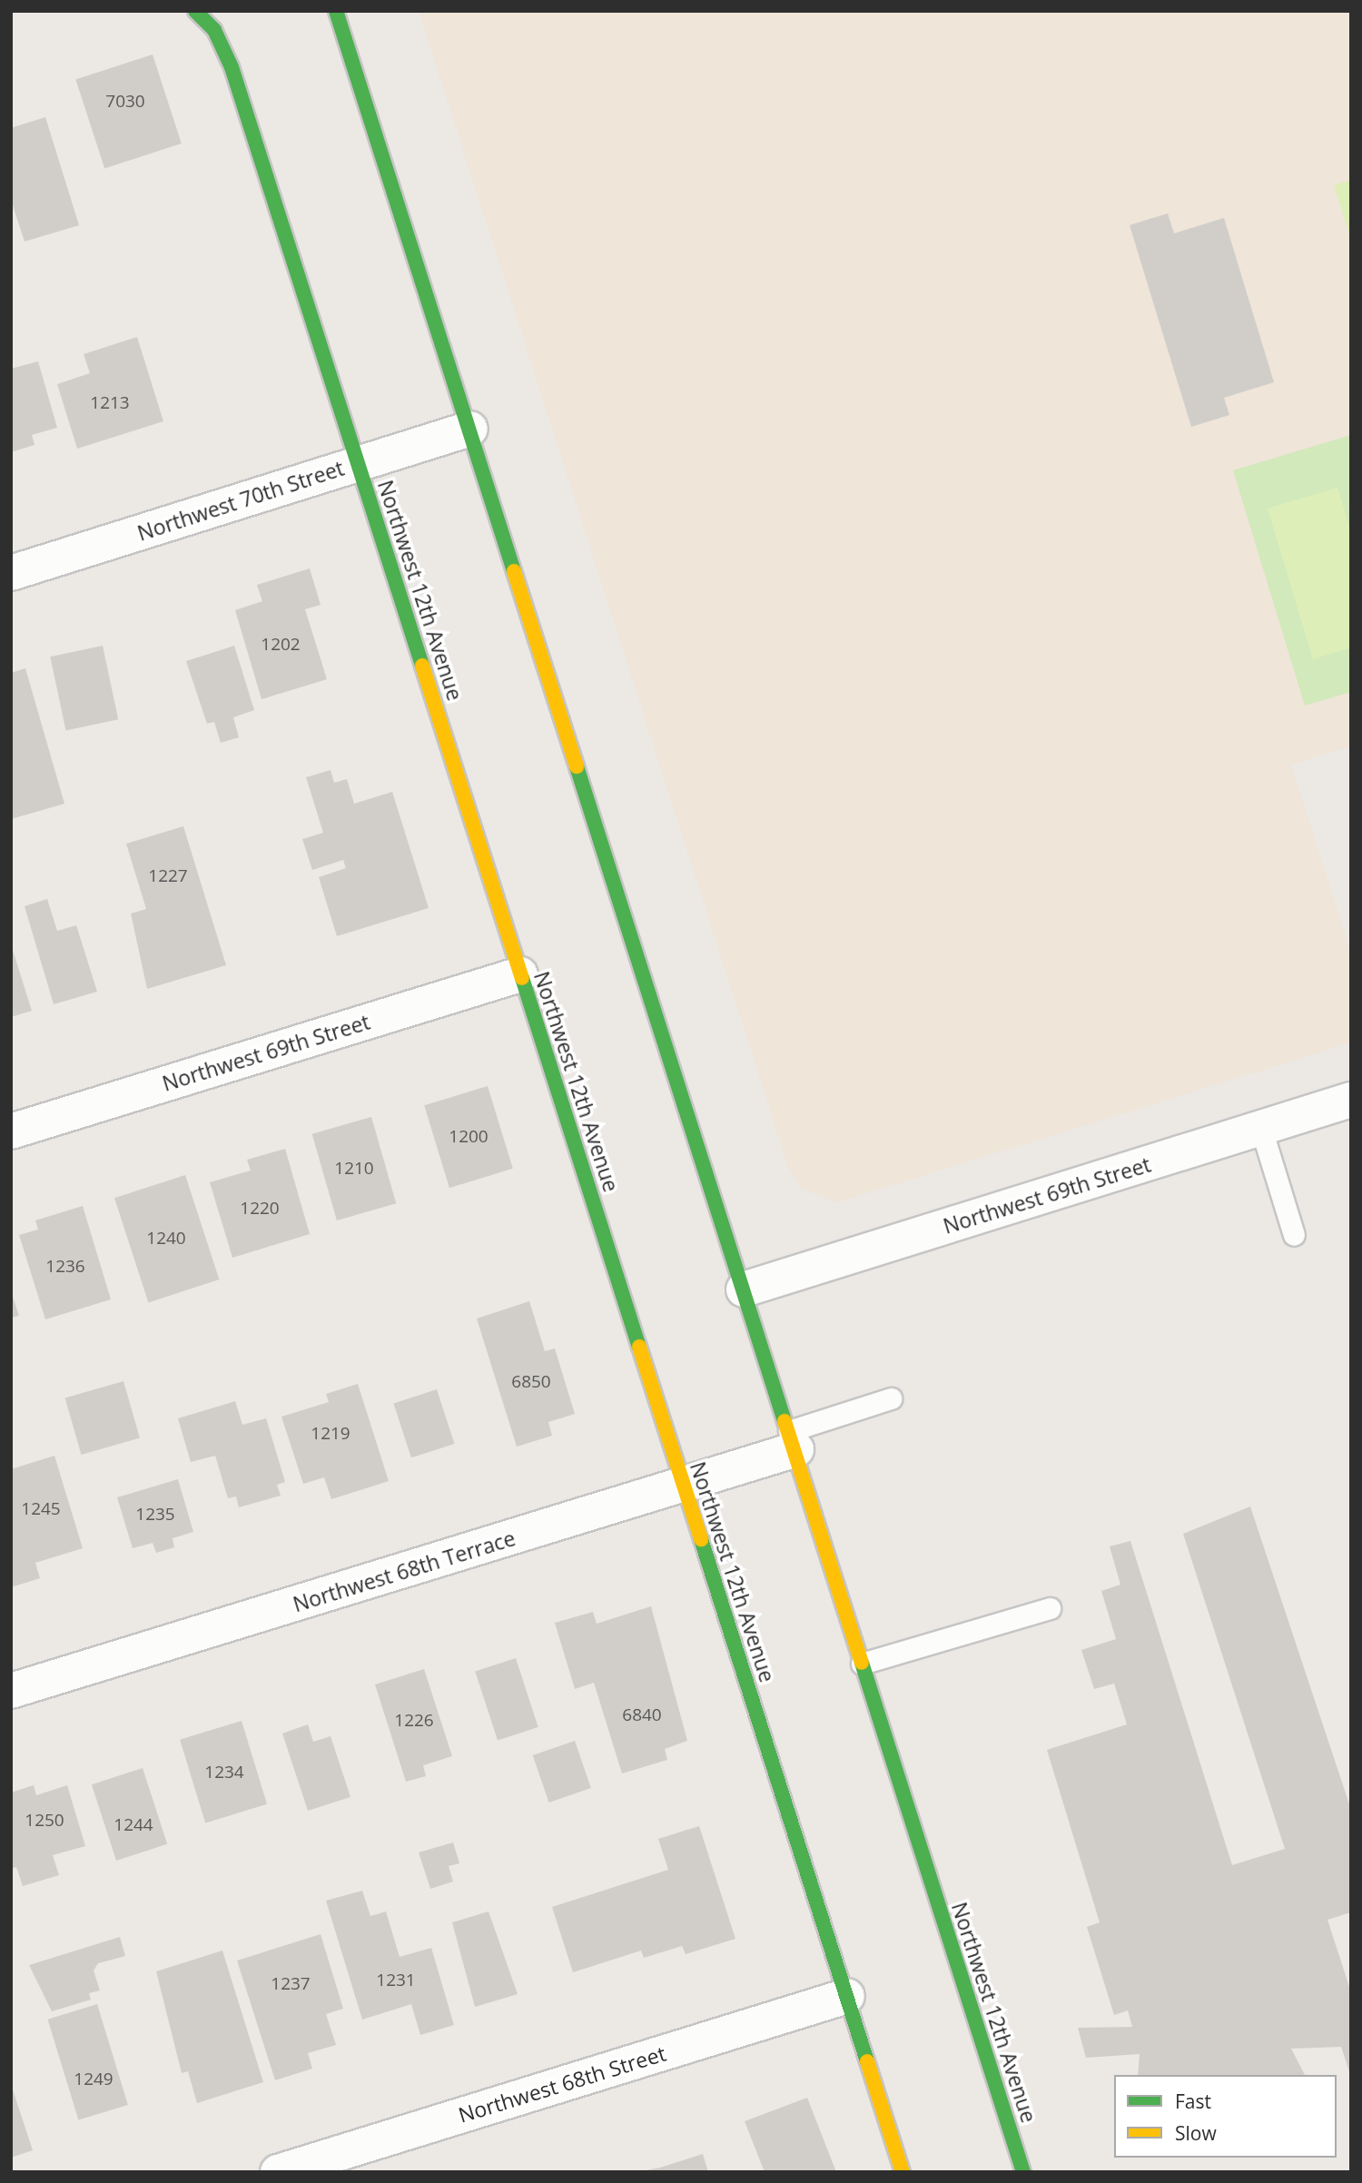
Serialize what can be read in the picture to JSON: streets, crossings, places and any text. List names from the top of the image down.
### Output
{
  "streets": {
    "street": [
      "Northwest 70th Street",
      "Northwest 12th Avenue",
      "Northwest 69th Street",
      "Northwest 68th Terrace",
      "Northwest 68th Street"
    ]
  },
  "crossings": [
    ["Northwest 70th Street", "Northwest 12th Avenue"],
    ["Northwest 12th Avenue", "Northwest 69th Street"],
    ["Northwest 12th Avenue", "Northwest 68th Terrace"],
    ["Northwest 12th Avenue", "Northwest 68th Street"]
  ],
  "house_numbers": [
    "7030",
    "1213",
    "1202",
    "1227",
    "1200",
    "1210",
    "1220",
    "1240",
    "1236",
    "6850",
    "1219",
    "1245",
    "1235",
    "6840",
    "1226",
    "1234",
    "1250",
    "1244",
    "1231",
    "1237",
    "1249"
  ],
  "legend": ["Fast", "Slow"]
}
